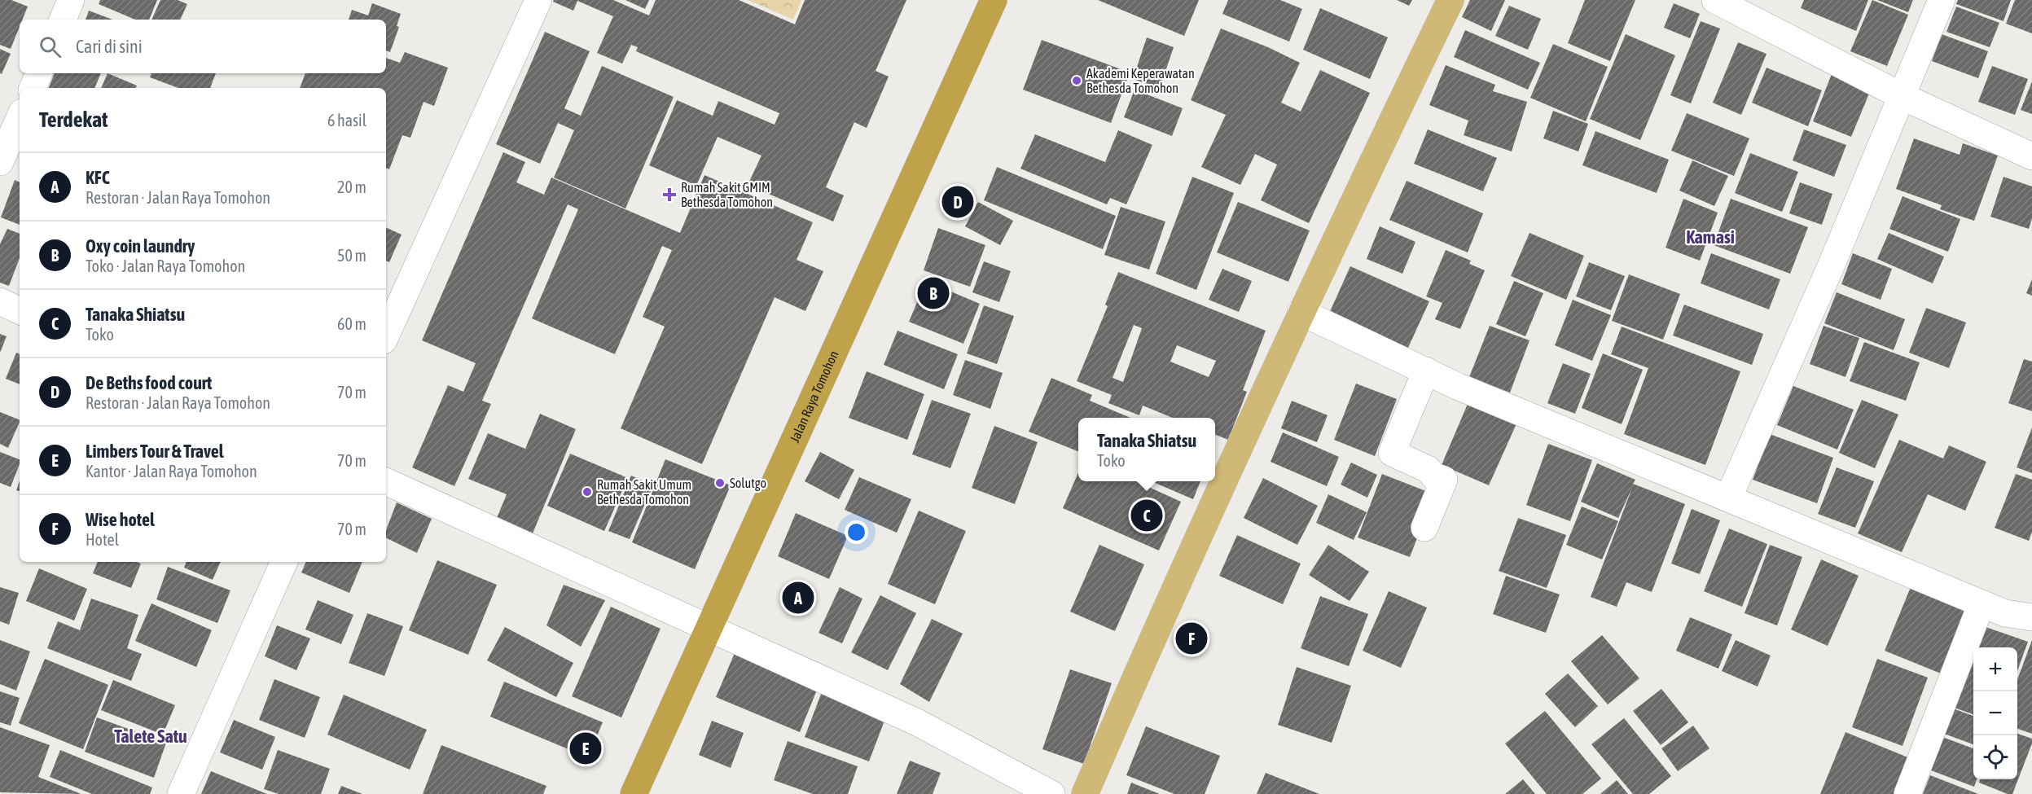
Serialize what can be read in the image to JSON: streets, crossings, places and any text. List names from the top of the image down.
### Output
{
  "streets": {
    "highway": ["Jalan Raya Tomohon"]
  },
  "districts": ["Kamasi", "Talete Satu"],
  "places": {
    "other": ["Akademi Keperawatan Bethesda Tomohon", "Solutgo", "Rumah Sakit Umum Bethesda Tomohon"],
    "health": ["Rumah Sakit GMIM Bethesda Tomohon"]
  },
  "page": {
    "search": "Cari di sini",
    "heading": ["Terdekat", "6 hasil"],
    "list": [
      {
        "mark": "A",
        "name": "KFC",
        "note": "Restoran · Jalan Raya Tomohon",
        "value": "20 m"
      },
      {
        "mark": "B",
        "name": "Oxy coin laundry",
        "note": "Toko · Jalan Raya Tomohon",
        "value": "50 m"
      },
      {
        "mark": "C",
        "name": "Tanaka Shiatsu",
        "note": "Toko",
        "value": "60 m"
      },
      {
        "mark": "D",
        "name": "De Beths food court",
        "note": "Restoran · Jalan Raya Tomohon",
        "value": "70 m"
      },
      {
        "mark": "E",
        "name": "Limbers Tour & Travel",
        "note": "Kantor · Jalan Raya Tomohon",
        "value": "70 m"
      },
      {
        "mark": "F",
        "name": "Wise hotel",
        "note": "Hotel",
        "value": "70 m"
      }
    ],
    "pins": [
      "D",
      "B",
      "C",
      "A",
      "F",
      "E"
    ],
    "popup": ["Tanaka Shiatsu", "Toko"],
    "map_buttons": ["+", "−"]
  }
}
